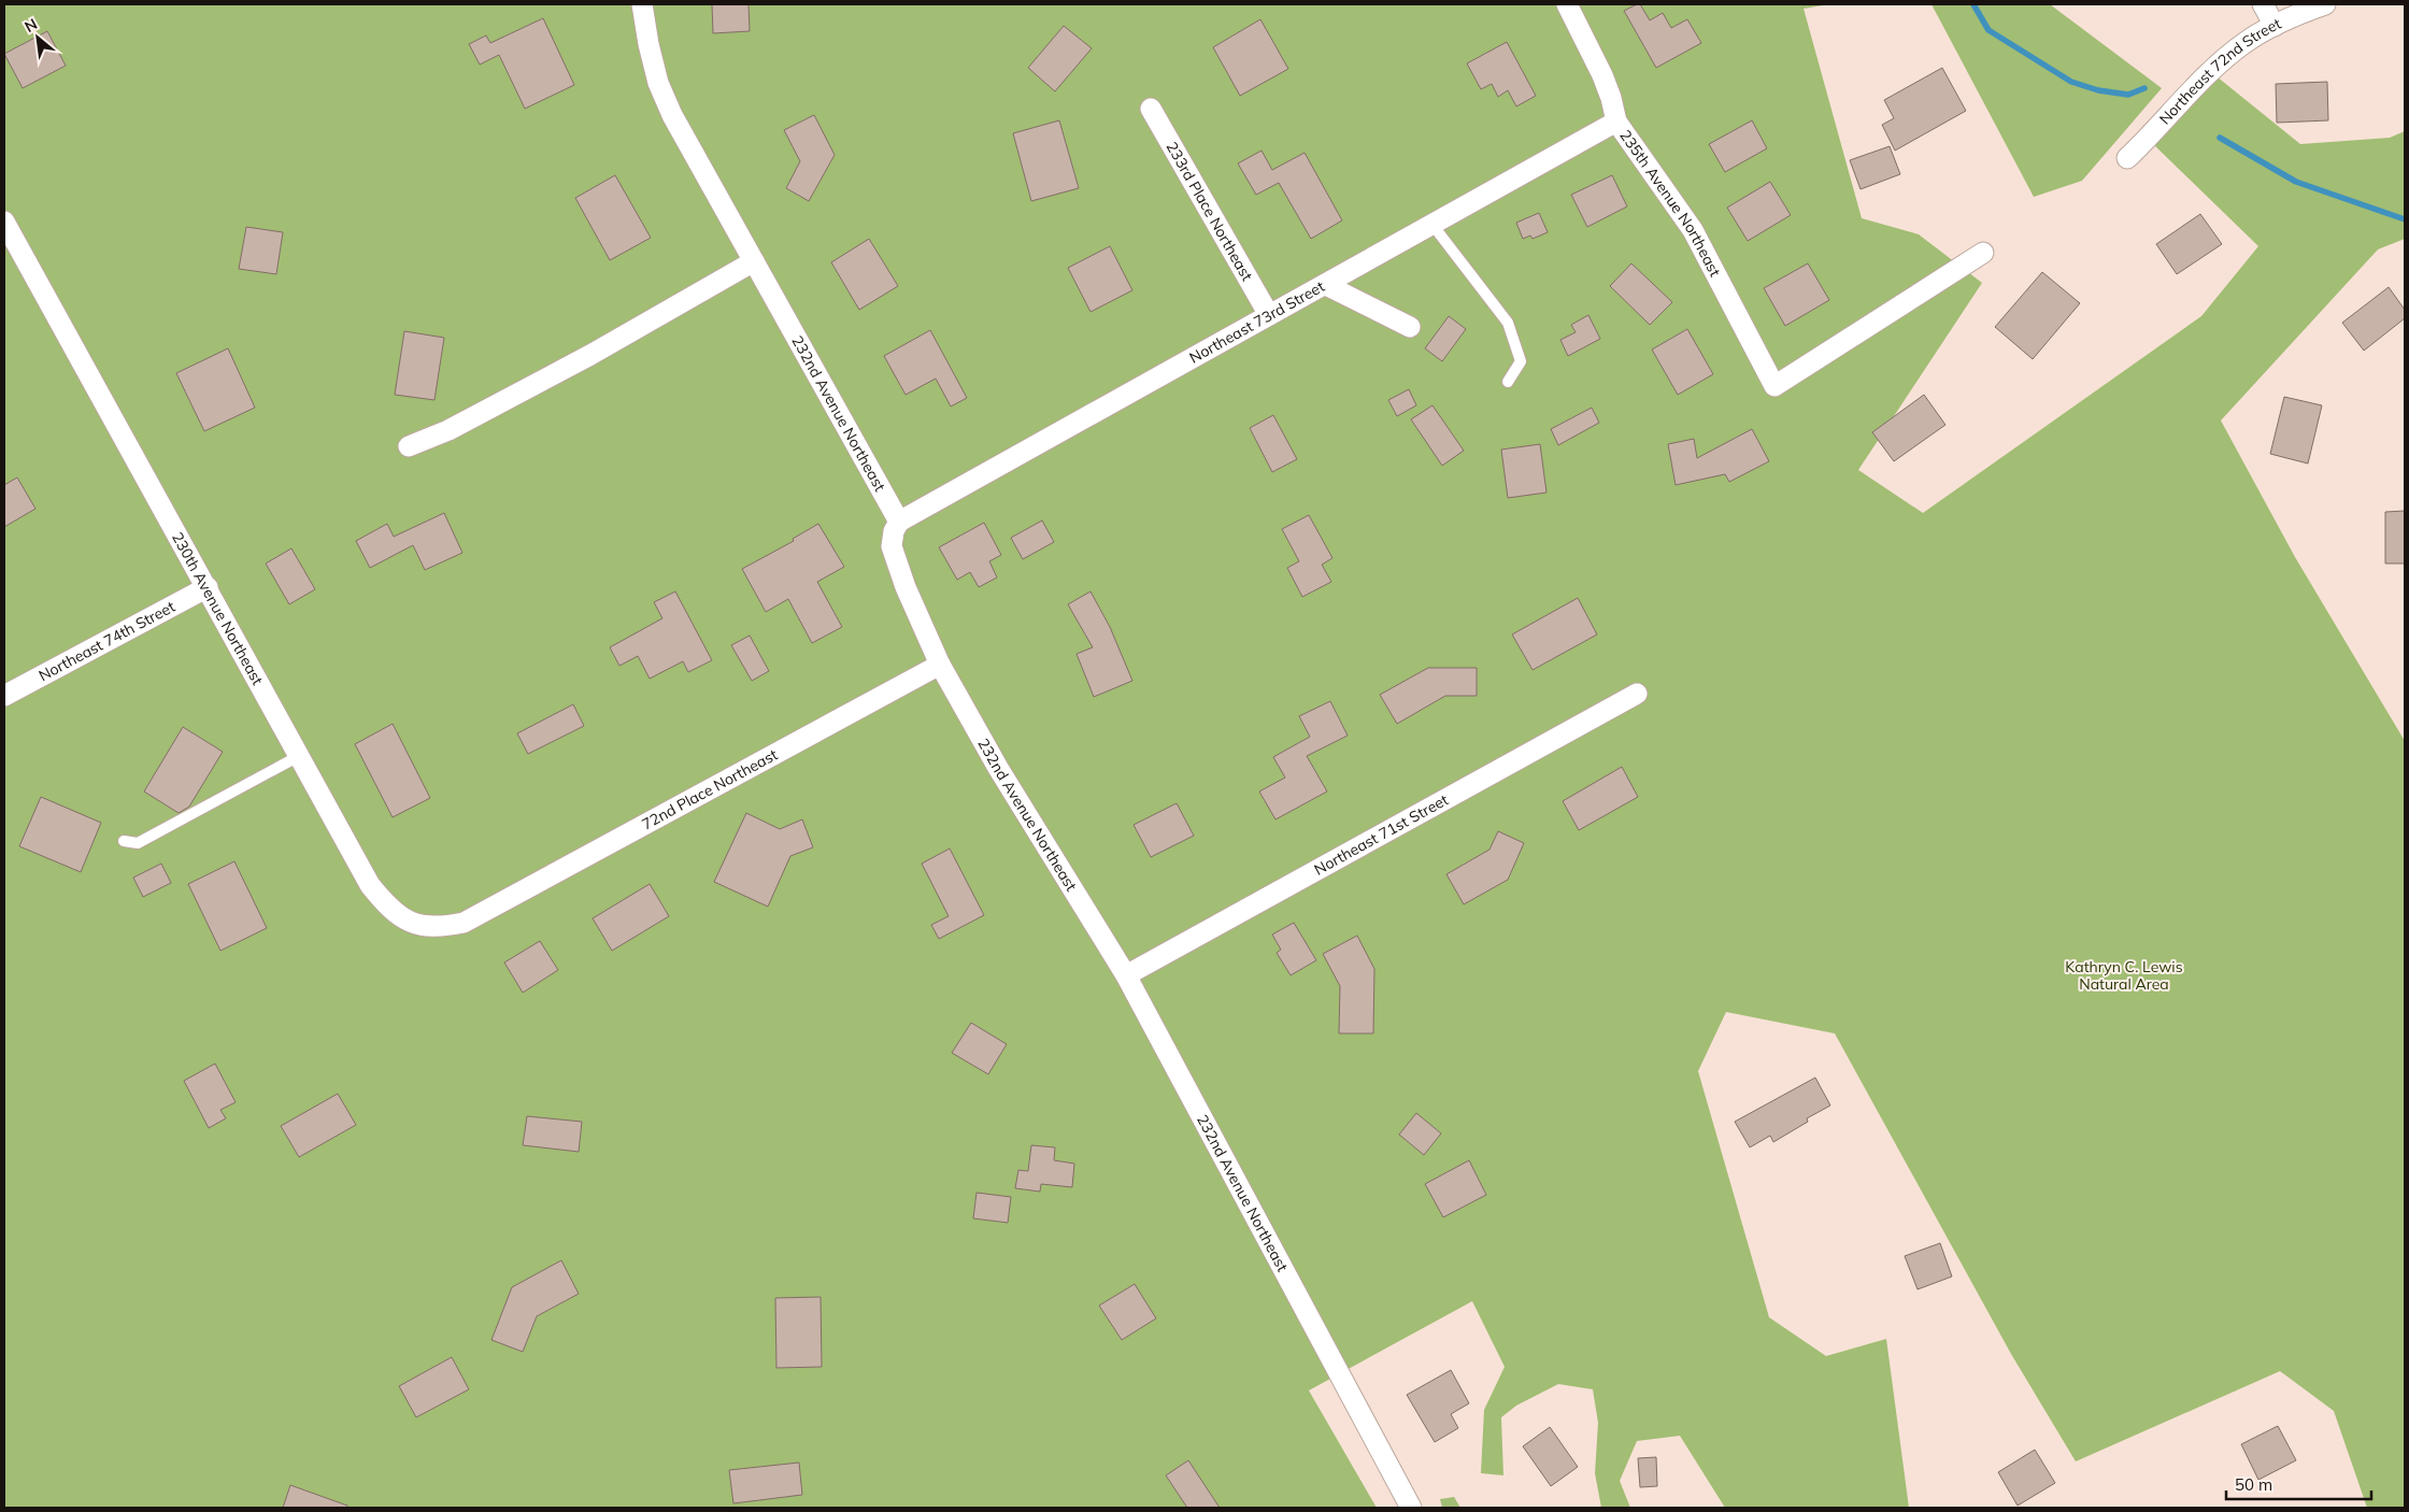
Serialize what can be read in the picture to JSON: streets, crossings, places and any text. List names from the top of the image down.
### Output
{
  "streets": {
    "street": [
      "Northeast 72nd Street",
      "235th Avenue Northeast",
      "233rd Place Northeast",
      "Northeast 73rd Street",
      "232nd Avenue Northeast",
      "230th Avenue Northeast",
      "Northeast 74th Street",
      "72nd Place Northeast",
      "Northeast 71st Street"
    ]
  },
  "crossings": [
    ["235th Avenue Northeast", "Northeast 73rd Street"],
    ["233rd Place Northeast", "Northeast 73rd Street"],
    ["Northeast 73rd Street", "232nd Avenue Northeast"],
    ["232nd Avenue Northeast", "72nd Place Northeast"],
    ["232nd Avenue Northeast", "Northeast 71st Street"],
    ["230th Avenue Northeast", "Northeast 74th Street"],
    ["230th Avenue Northeast", "72nd Place Northeast"]
  ],
  "parks": ["Kathryn C. Lewis Natural Area"],
  "scale_bar": "50 m",
  "north": "top left"
}
